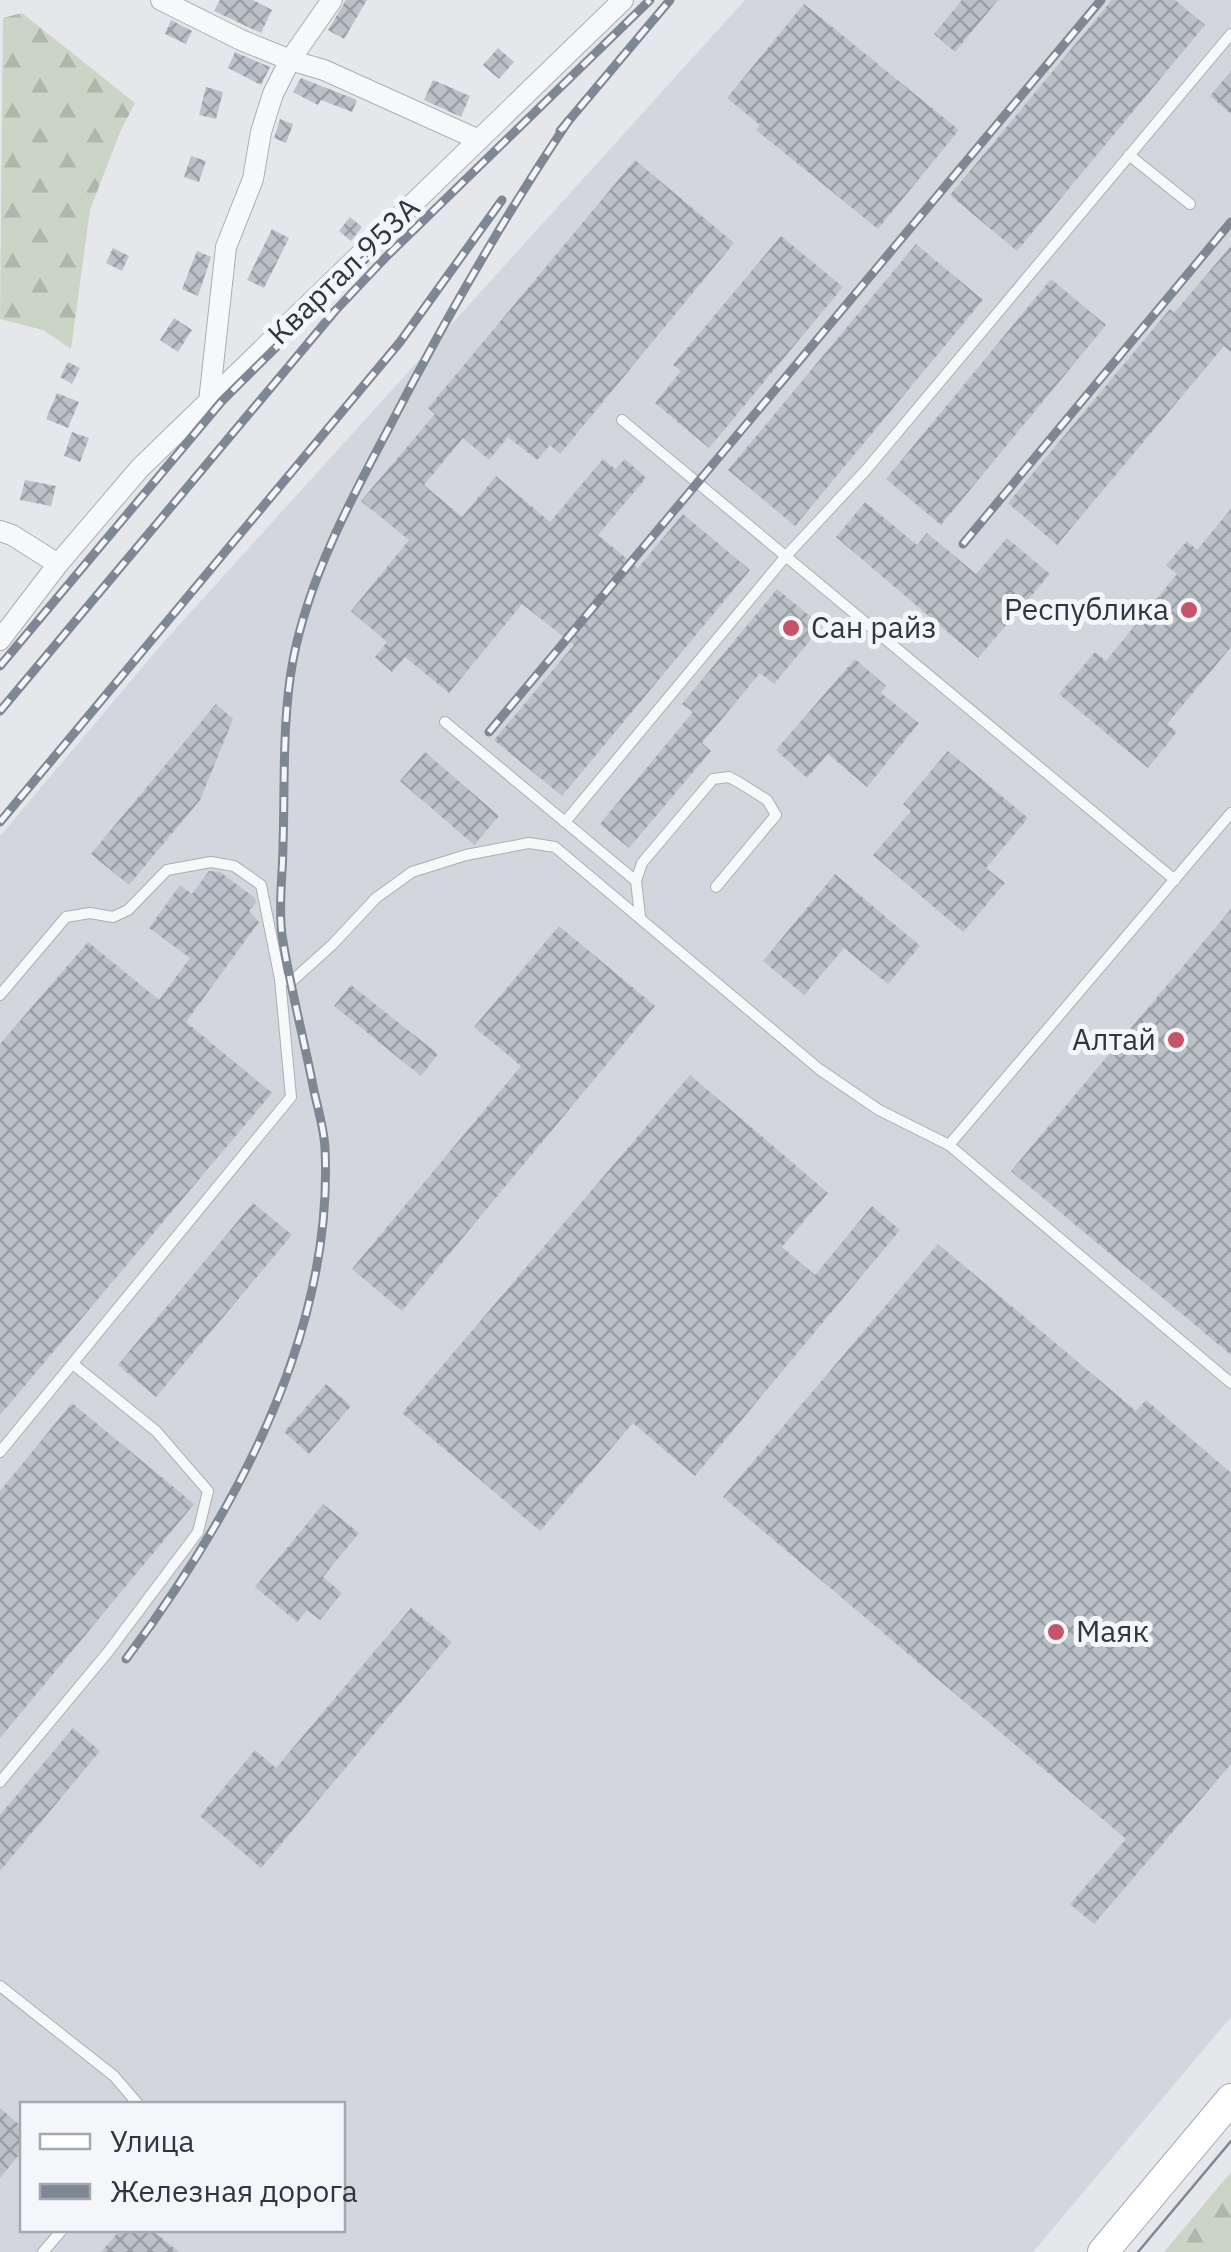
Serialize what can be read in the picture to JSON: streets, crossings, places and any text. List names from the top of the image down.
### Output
{
  "streets": {
    "street": ["Квартал 953А"]
  },
  "places": [
    "Республика",
    "Сан райз",
    "Алтай",
    "Маяк"
  ],
  "legend": ["Улица", "Железная дорога"]
}
